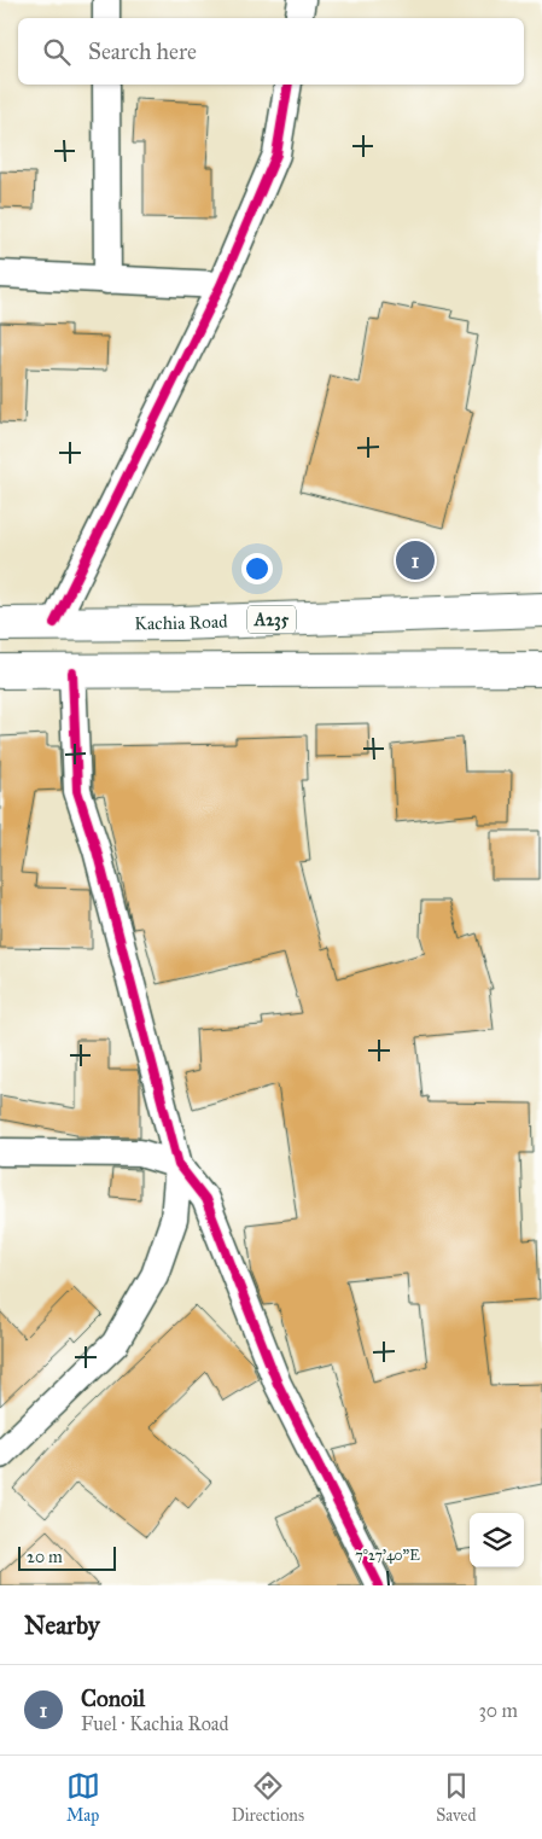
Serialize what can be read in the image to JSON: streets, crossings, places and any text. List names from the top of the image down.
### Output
{
  "streets": {
    "highway": ["A235", "Kachia Road"]
  },
  "scale_bar": "20 m",
  "page": {
    "search": "Search here",
    "pins": "1",
    "scale": "20 m",
    "heading": "Nearby",
    "list": [
      {
        "mark": "1",
        "name": "Conoil",
        "note": "Fuel · Kachia Road",
        "value": "30 m"
      }
    ],
    "nav": ["Map", "Directions", "Saved"]
  },
  "coordinates": ["7°27'40\"E"]
}
